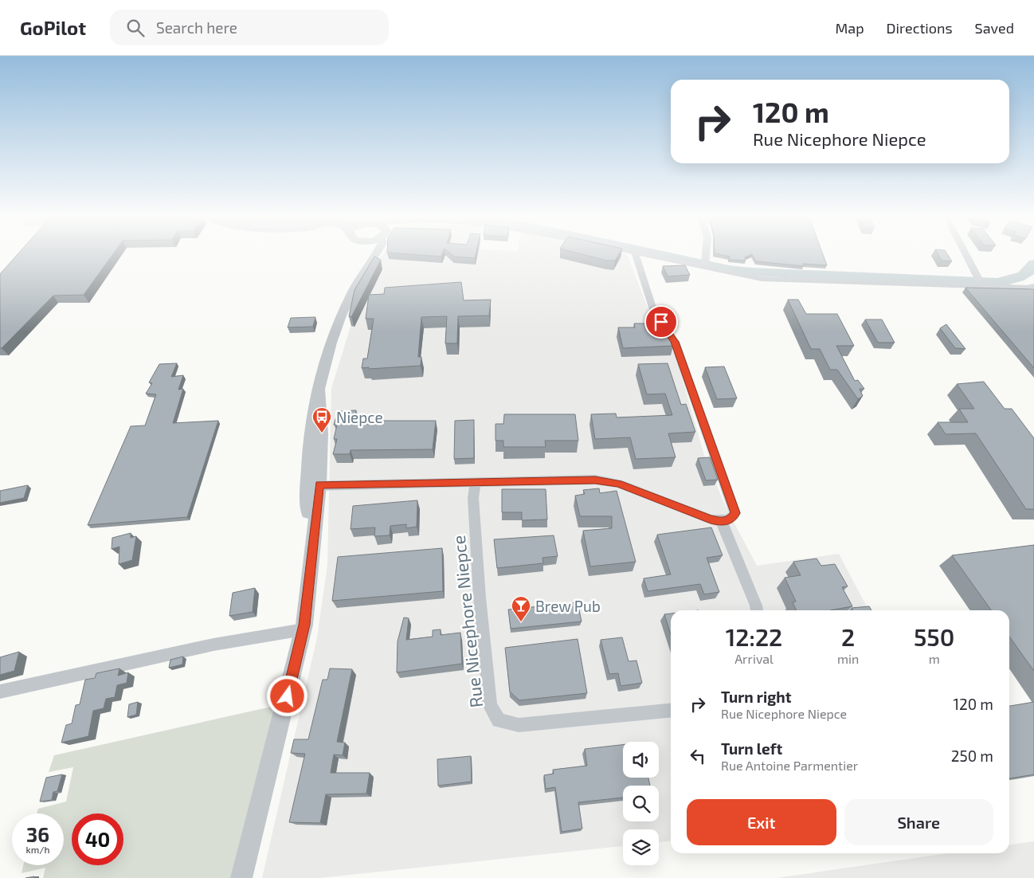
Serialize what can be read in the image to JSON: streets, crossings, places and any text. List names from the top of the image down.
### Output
{
  "streets": {
    "street": ["Rue Nicephore Niepce"]
  },
  "places": {
    "bus stop": ["Niepce"],
    "bar": ["Brew Pub"]
  },
  "page": {
    "header": "GoPilot",
    "search": "Search here",
    "nav": ["Map", "Directions", "Saved"],
    "turn": ["120 m", "Rue Nicephore Niepce"],
    "eta": [
      "12:22",
      "Arrival",
      "2",
      "min",
      "550",
      "m"
    ],
    "list": [
      {
        "name": "Turn right",
        "note": "Rue Nicephore Niepce",
        "value": "120 m"
      },
      {
        "name": "Turn left",
        "note": "Rue Antoine Parmentier",
        "value": "250 m"
      }
    ],
    "buttons": ["Exit", "Share"],
    "speed": "36 km/h",
    "limit": "40"
  }
}
